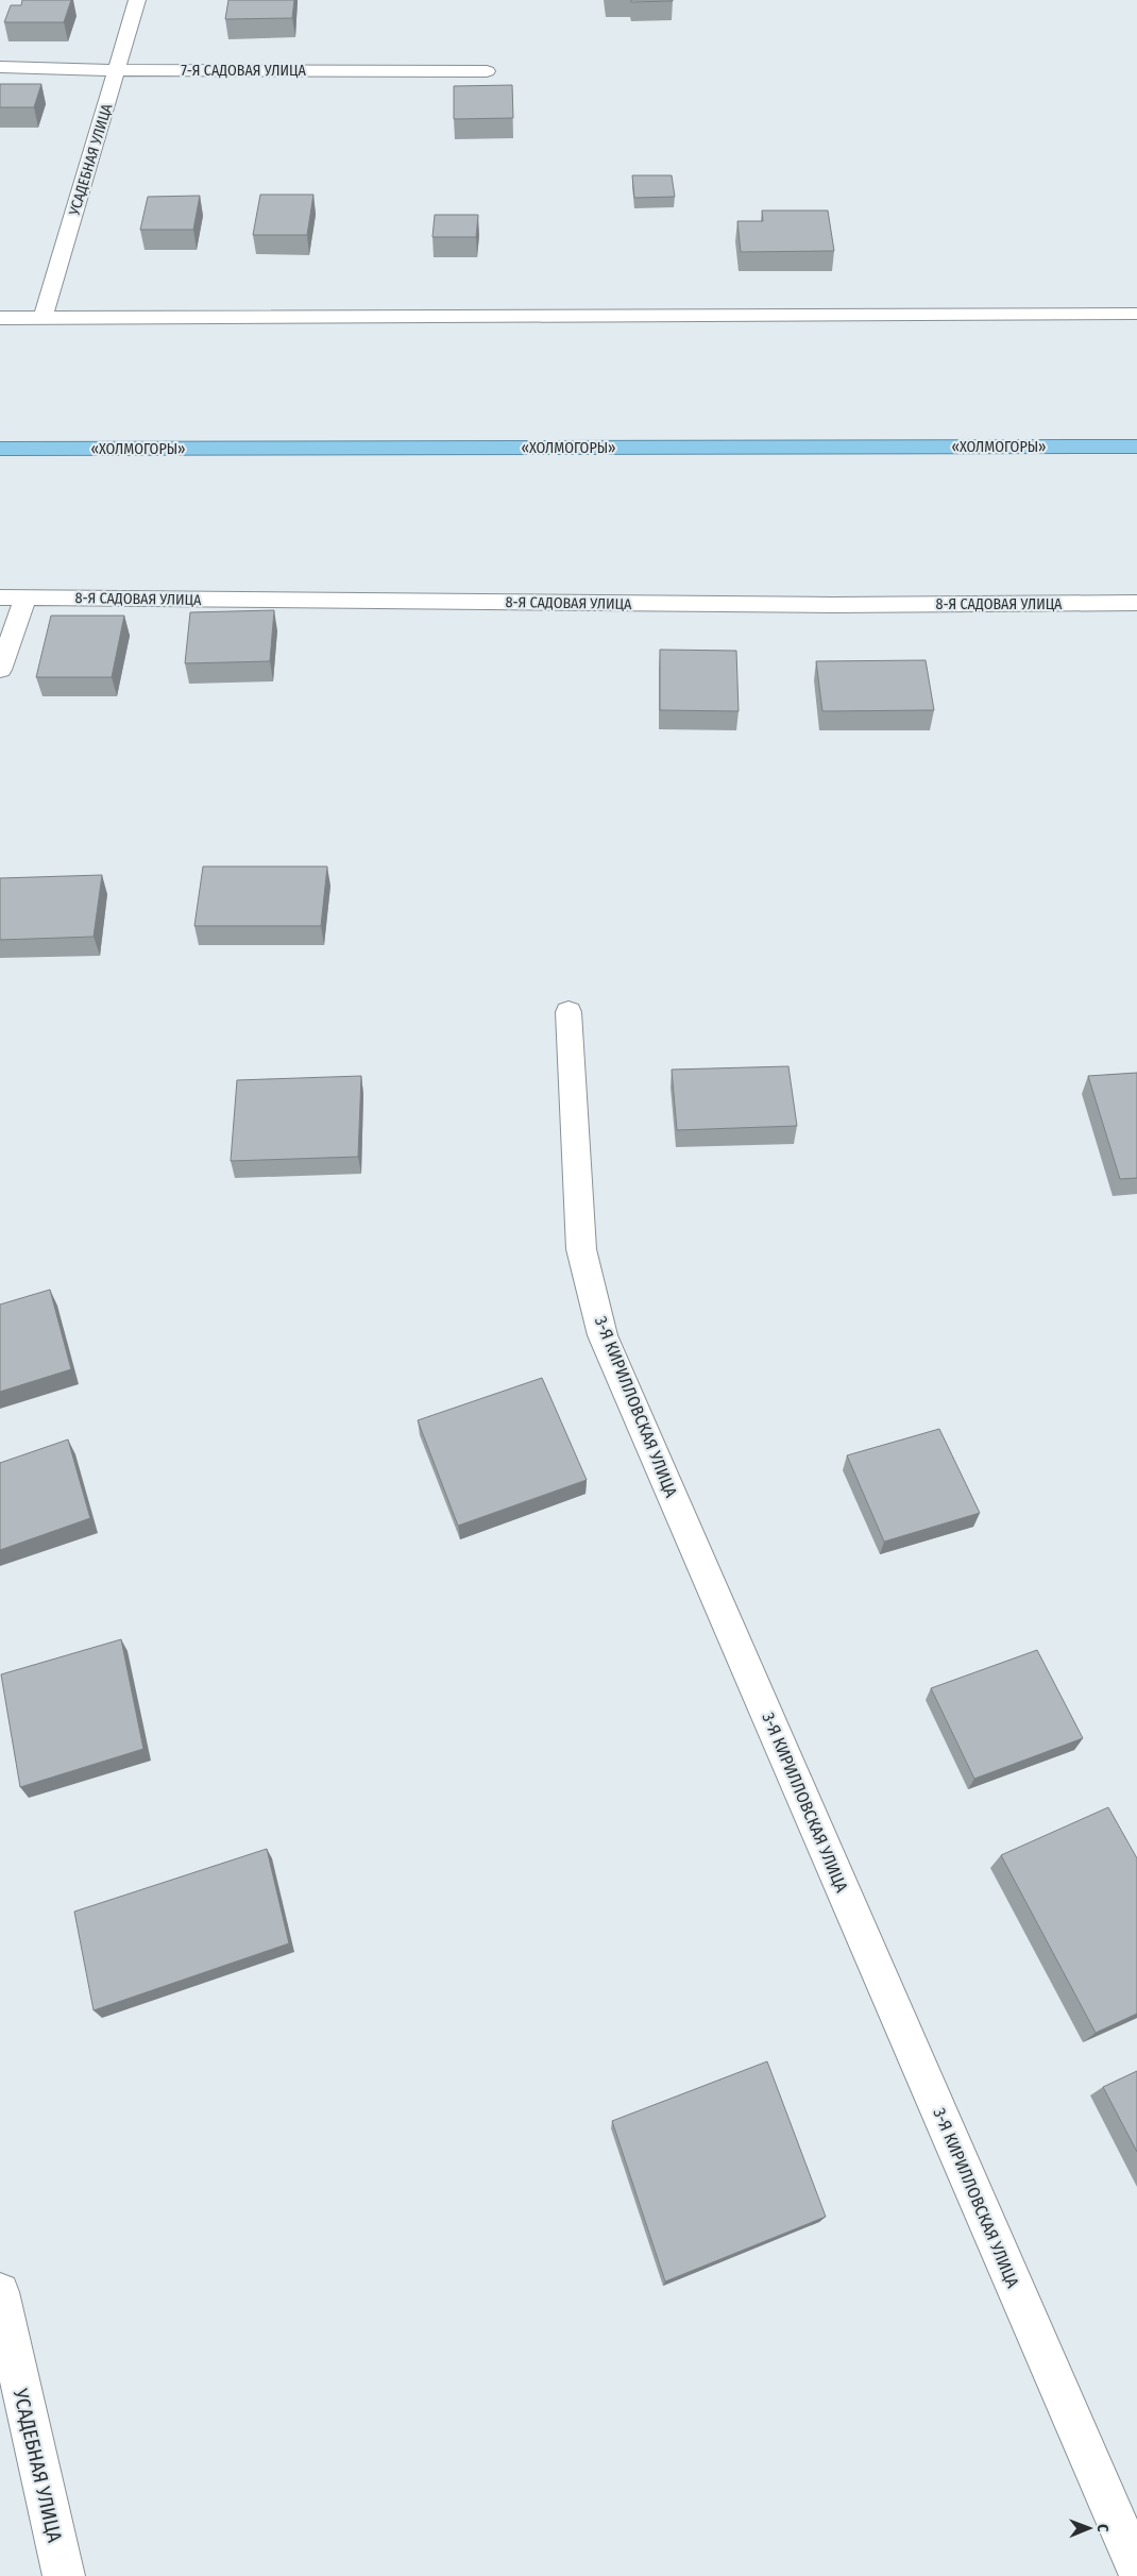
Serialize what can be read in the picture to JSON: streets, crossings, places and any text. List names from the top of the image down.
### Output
{
  "streets": {
    "highway": ["«ХОЛМОГОРЫ»"],
    "street": [
      "7-Я САДОВАЯ УЛИЦА",
      "УСАДЕБНАЯ УЛИЦА",
      "8-Я САДОВАЯ УЛИЦА",
      "3-Я КИРИЛЛОВСКАЯ УЛИЦА"
    ]
  },
  "crossings": [
    ["7-Я САДОВАЯ УЛИЦА", "УСАДЕБНАЯ УЛИЦА"]
  ],
  "north": "right"
}
